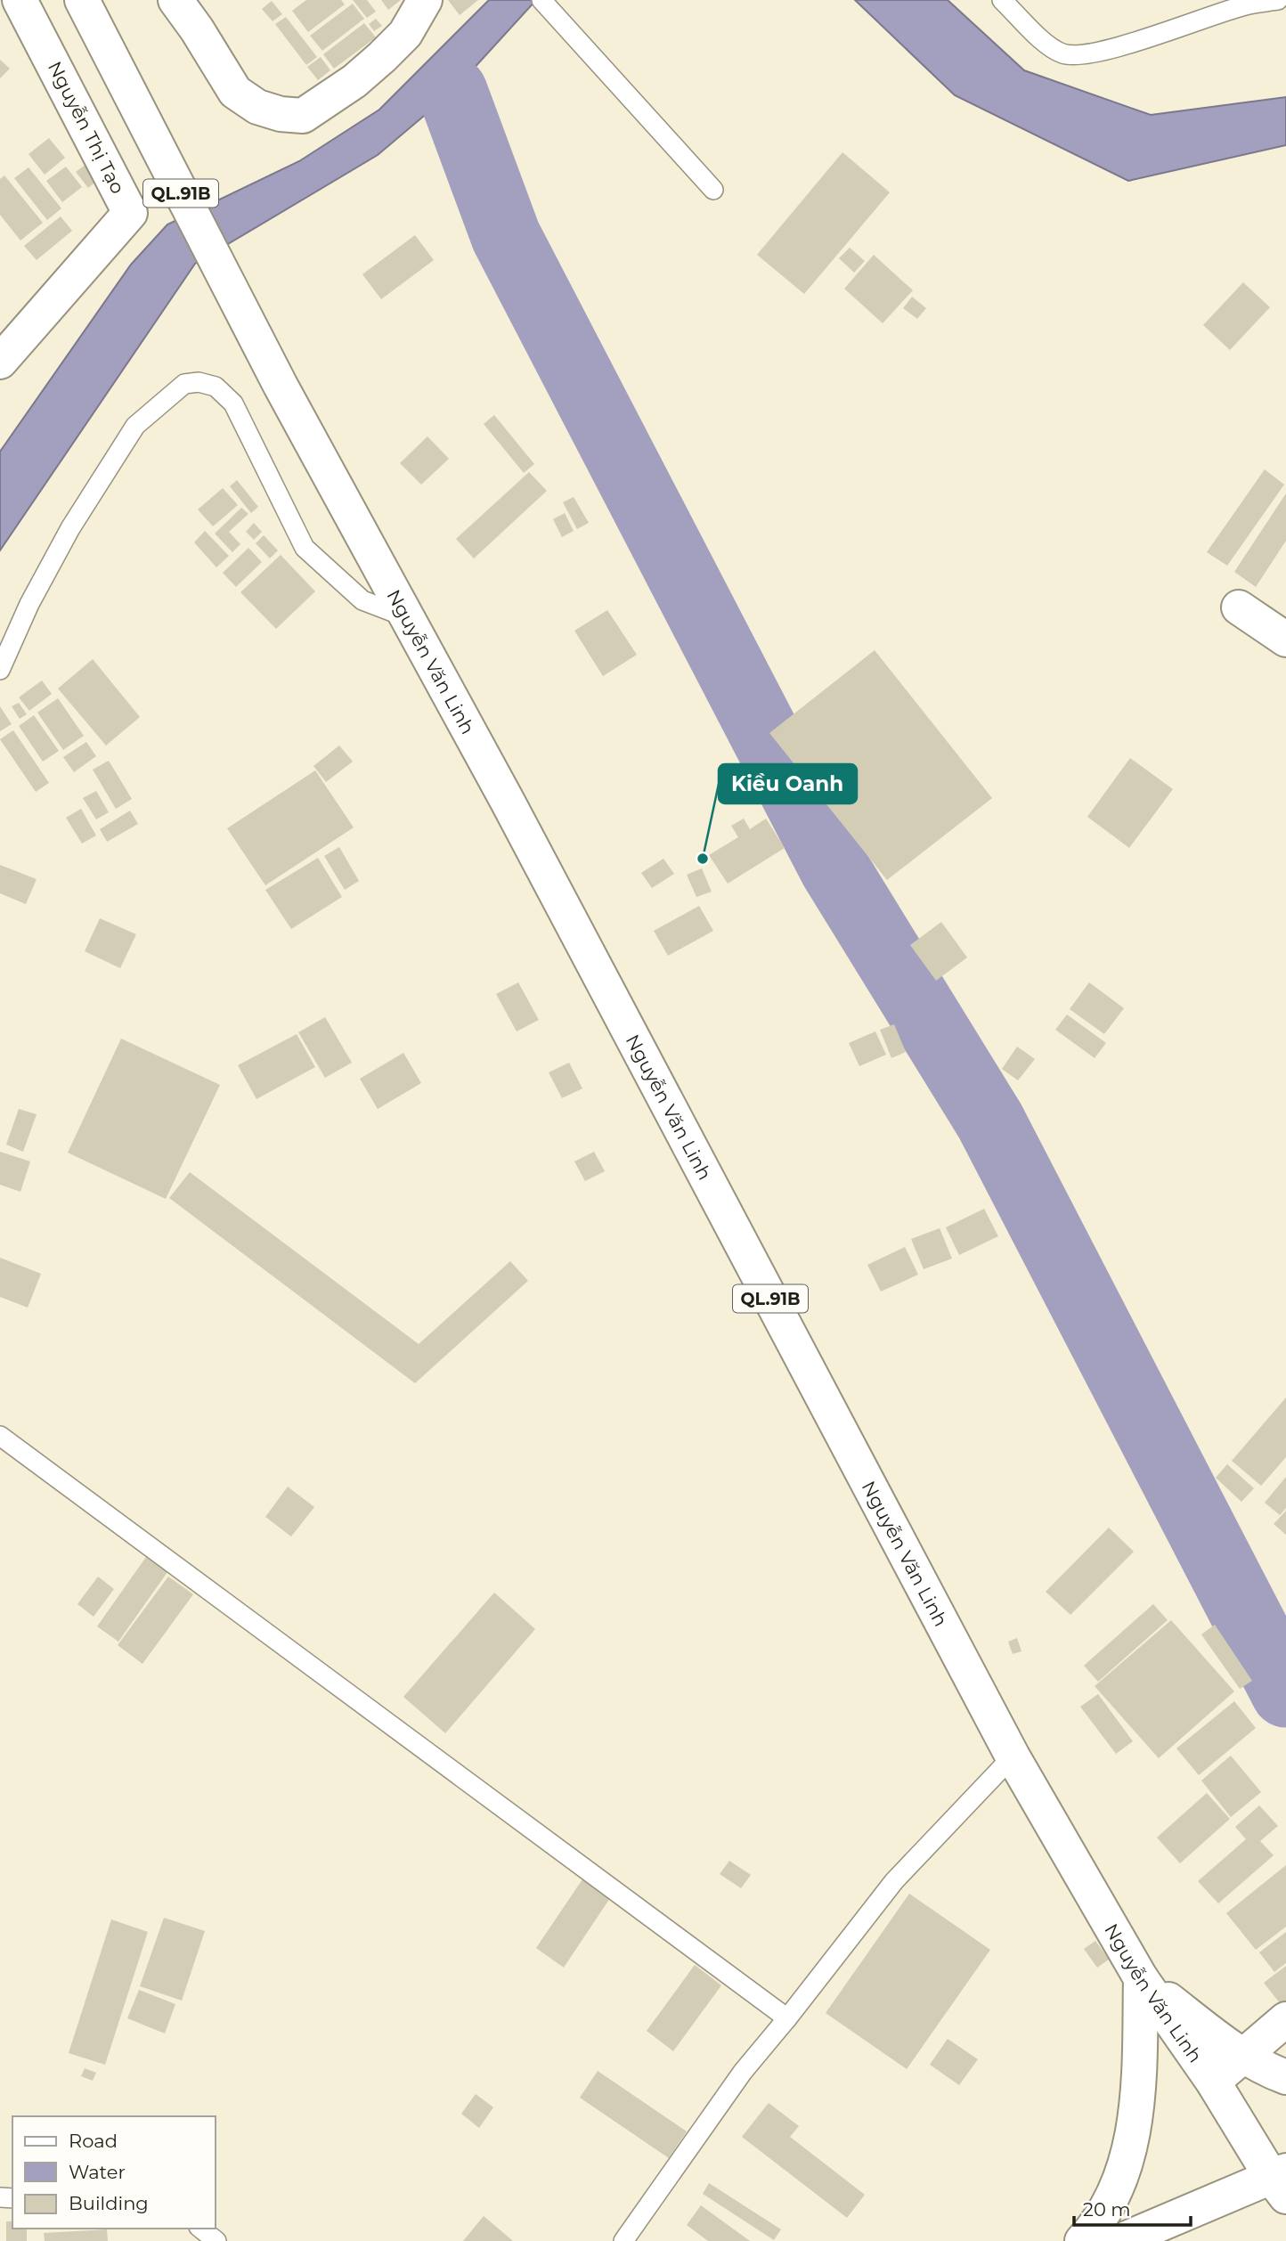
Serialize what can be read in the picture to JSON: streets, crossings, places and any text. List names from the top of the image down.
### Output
{
  "streets": {
    "main road": ["Nguyễn Thị Tạo", "QL.91B", "Nguyễn Văn Linh"]
  },
  "places": ["Kiều Oanh"],
  "legend": ["Road", "Water", "Building"],
  "scale_bar": "20 m"
}
